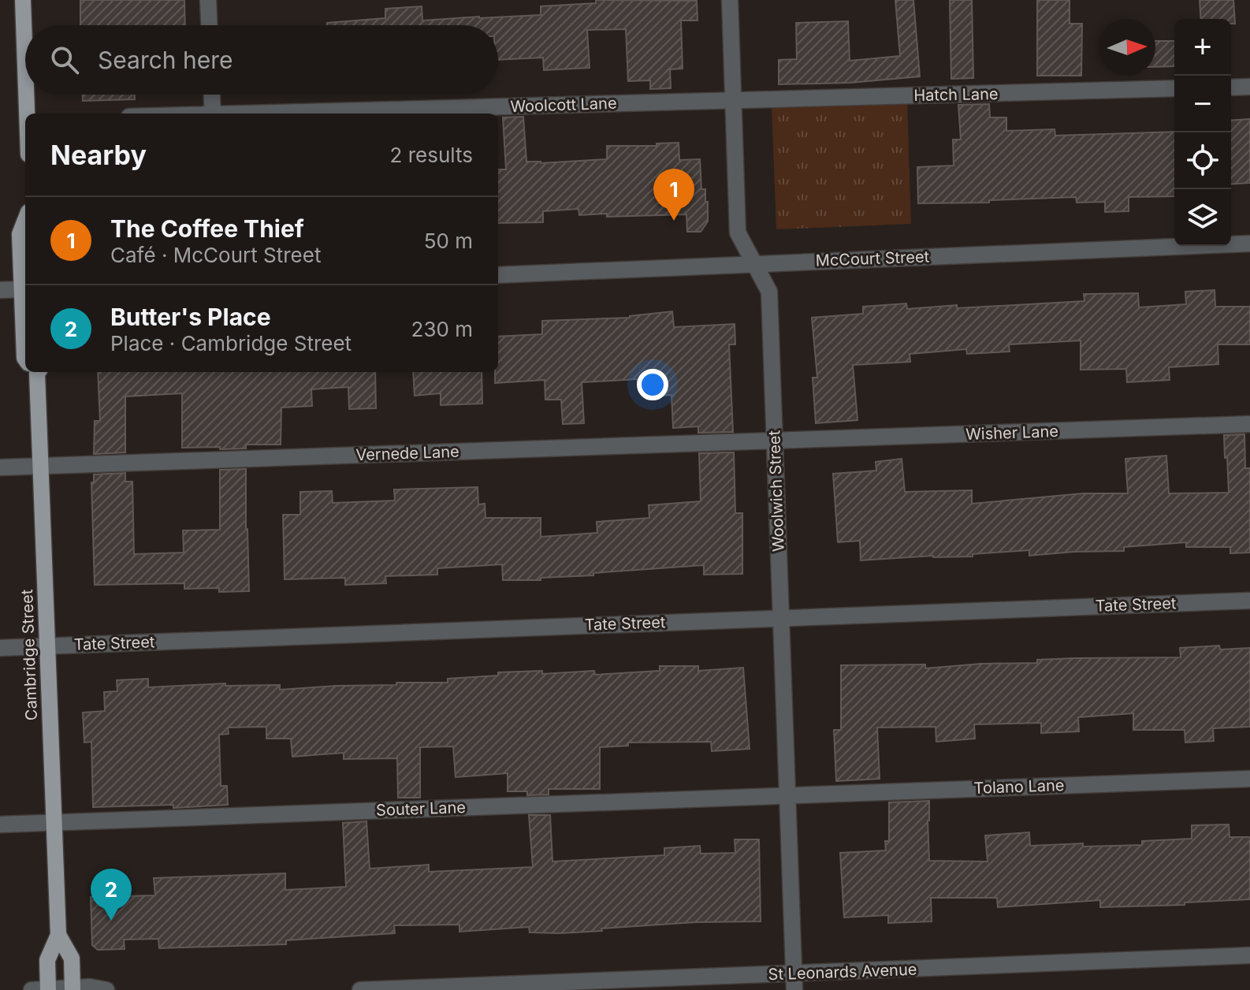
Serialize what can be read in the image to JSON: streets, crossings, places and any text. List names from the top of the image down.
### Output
{
  "streets": {
    "main road": ["Cambridge Street"],
    "street": [
      "Hatch Lane",
      "Woolcott Lane",
      "McCourt Street",
      "Wisher Lane",
      "Vernede Lane",
      "Woolwich Street",
      "Tate Street",
      "Tolano Lane",
      "Souter Lane",
      "St Leonards Avenue"
    ]
  },
  "crossings": [
    ["Hatch Lane", "Woolcott Lane"],
    ["Hatch Lane", "Woolwich Street"],
    ["Woolcott Lane", "Woolwich Street"],
    ["McCourt Street", "Woolwich Street"],
    ["Wisher Lane", "Vernede Lane"],
    ["Wisher Lane", "Woolwich Street"],
    ["Vernede Lane", "Woolwich Street"],
    ["Vernede Lane", "Cambridge Street"],
    ["Woolwich Street", "Tate Street"],
    ["Woolwich Street", "Tolano Lane"],
    ["Woolwich Street", "Souter Lane"],
    ["Woolwich Street", "St Leonards Avenue"],
    ["Tate Street", "Cambridge Street"],
    ["Cambridge Street", "Souter Lane"],
    ["Tolano Lane", "Souter Lane"]
  ],
  "north": "right",
  "page": {
    "map_buttons": ["+", "−"],
    "search": "Search here",
    "heading": ["Nearby", "2 results"],
    "pins": ["1", "2"],
    "list": [
      {
        "mark": "1",
        "name": "The Coffee Thief",
        "note": "Café · McCourt Street",
        "value": "50 m"
      },
      {
        "mark": "2",
        "name": "Butter's Place",
        "note": "Place · Cambridge Street",
        "value": "230 m"
      }
    ]
  }
}
